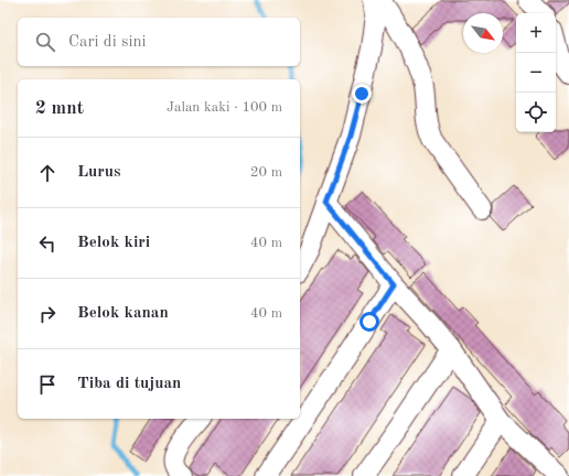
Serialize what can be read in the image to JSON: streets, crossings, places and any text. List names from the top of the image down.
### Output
{
  "north": "bottom right",
  "page": {
    "map_buttons": ["+", "−"],
    "search": "Cari di sini",
    "heading": ["2 mnt", "Jalan kaki · 100 m"],
    "list": [
      ["Lurus", "20 m"],
      ["Belok kiri", "40 m"],
      ["Belok kanan", "40 m"],
      "Tiba di tujuan"
    ]
  }
}
